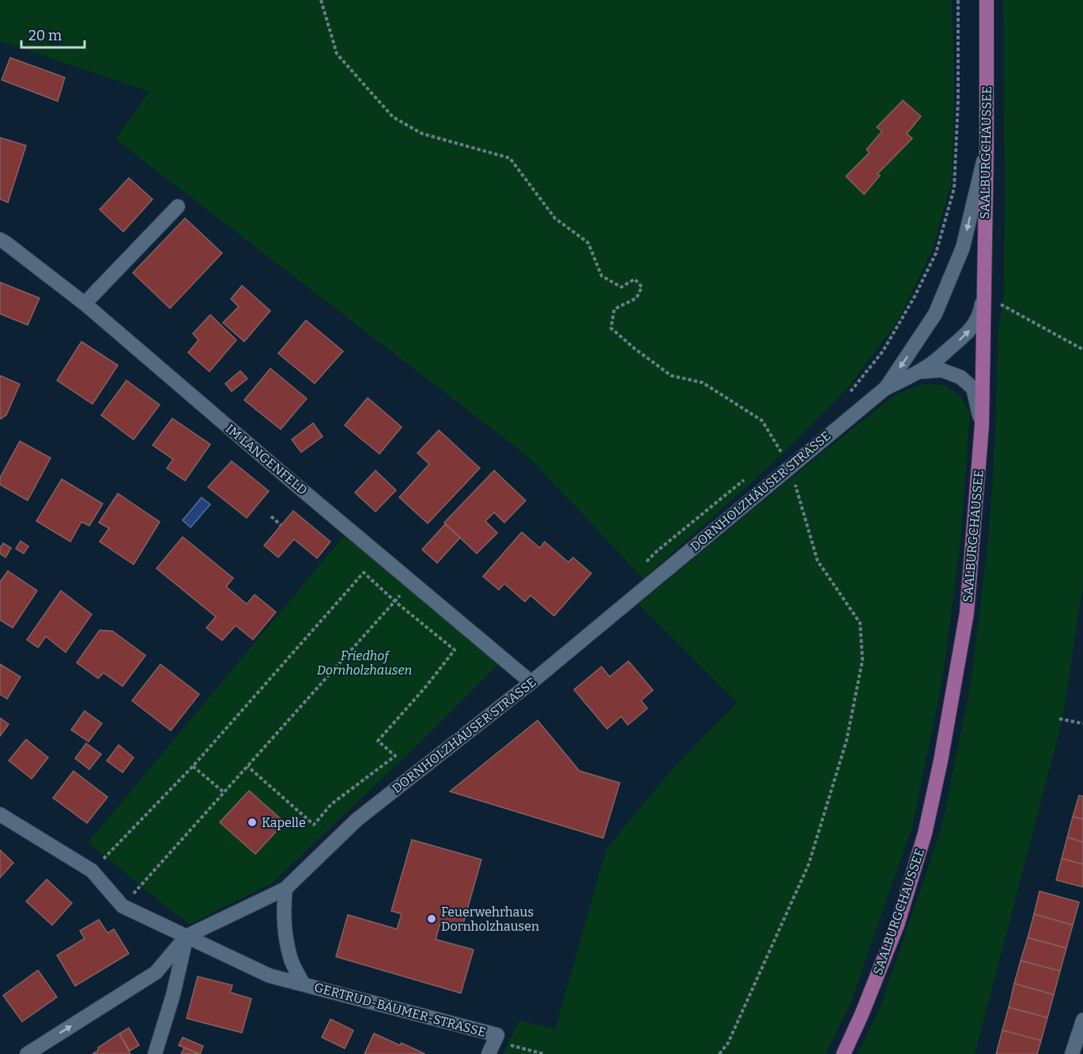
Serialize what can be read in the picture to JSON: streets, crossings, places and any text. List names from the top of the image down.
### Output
{
  "streets": {
    "main road": ["SAALBURGCHAUSSEE"],
    "street": ["IM LANGENFELD", "DORNHOLZHÄUSER STRASSE", "GERTRUD-BÄUMER-STRASSE"]
  },
  "crossings": [
    ["SAALBURGCHAUSSEE", "DORNHOLZHÄUSER STRASSE"],
    ["IM LANGENFELD", "DORNHOLZHÄUSER STRASSE"],
    ["DORNHOLZHÄUSER STRASSE", "GERTRUD-BÄUMER-STRASSE"]
  ],
  "parks": ["Friedhof Dornholzhausen"],
  "places": ["Kapelle", "Feuerwehrhaus Dornholzhausen"],
  "scale_bar": "20 m"
}
